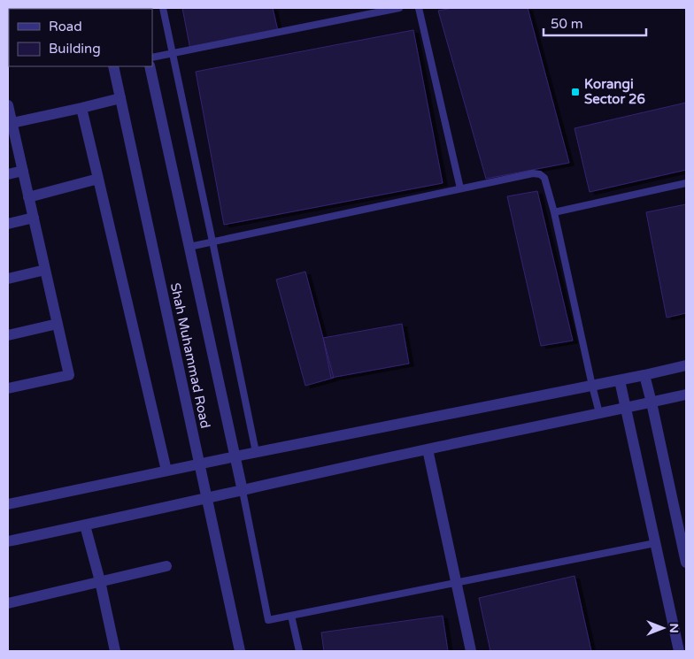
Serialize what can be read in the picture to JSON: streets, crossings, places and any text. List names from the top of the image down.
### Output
{
  "streets": {
    "street": ["Shah Muhammad Road"]
  },
  "places": {
    "transit": ["Korangi Sector 26"]
  },
  "legend": ["Road", "Building"],
  "scale_bar": "50 m",
  "north": "right"
}
